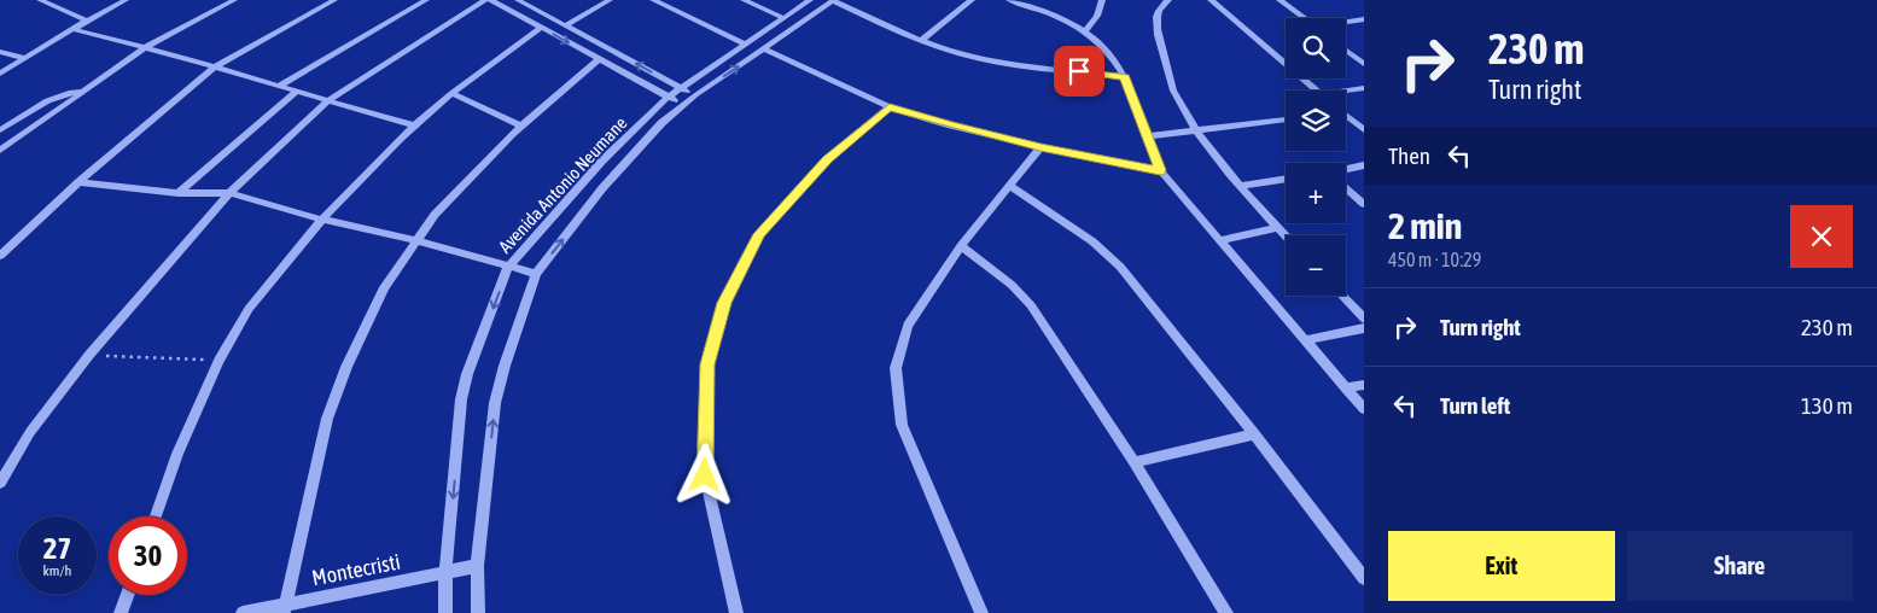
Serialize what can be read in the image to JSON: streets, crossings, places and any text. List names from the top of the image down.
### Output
{
  "streets": {
    "street": ["Avenida Antonio Neumane", "Montecristi"]
  },
  "crossings": [
    ["Avenida Antonio Neumane", "Montecristi"]
  ],
  "page": {
    "turn": ["230 m", "Turn right"],
    "map_buttons": ["+", "−"],
    "then": "Then",
    "heading": ["2 min", "450 m · 10:29"],
    "list": [
      {
        "name": "Turn right",
        "value": "230 m"
      },
      {
        "name": "Turn left",
        "value": "130 m"
      }
    ],
    "speed": "27 km/h",
    "limit": "30",
    "buttons": ["Exit", "Share"]
  }
}
